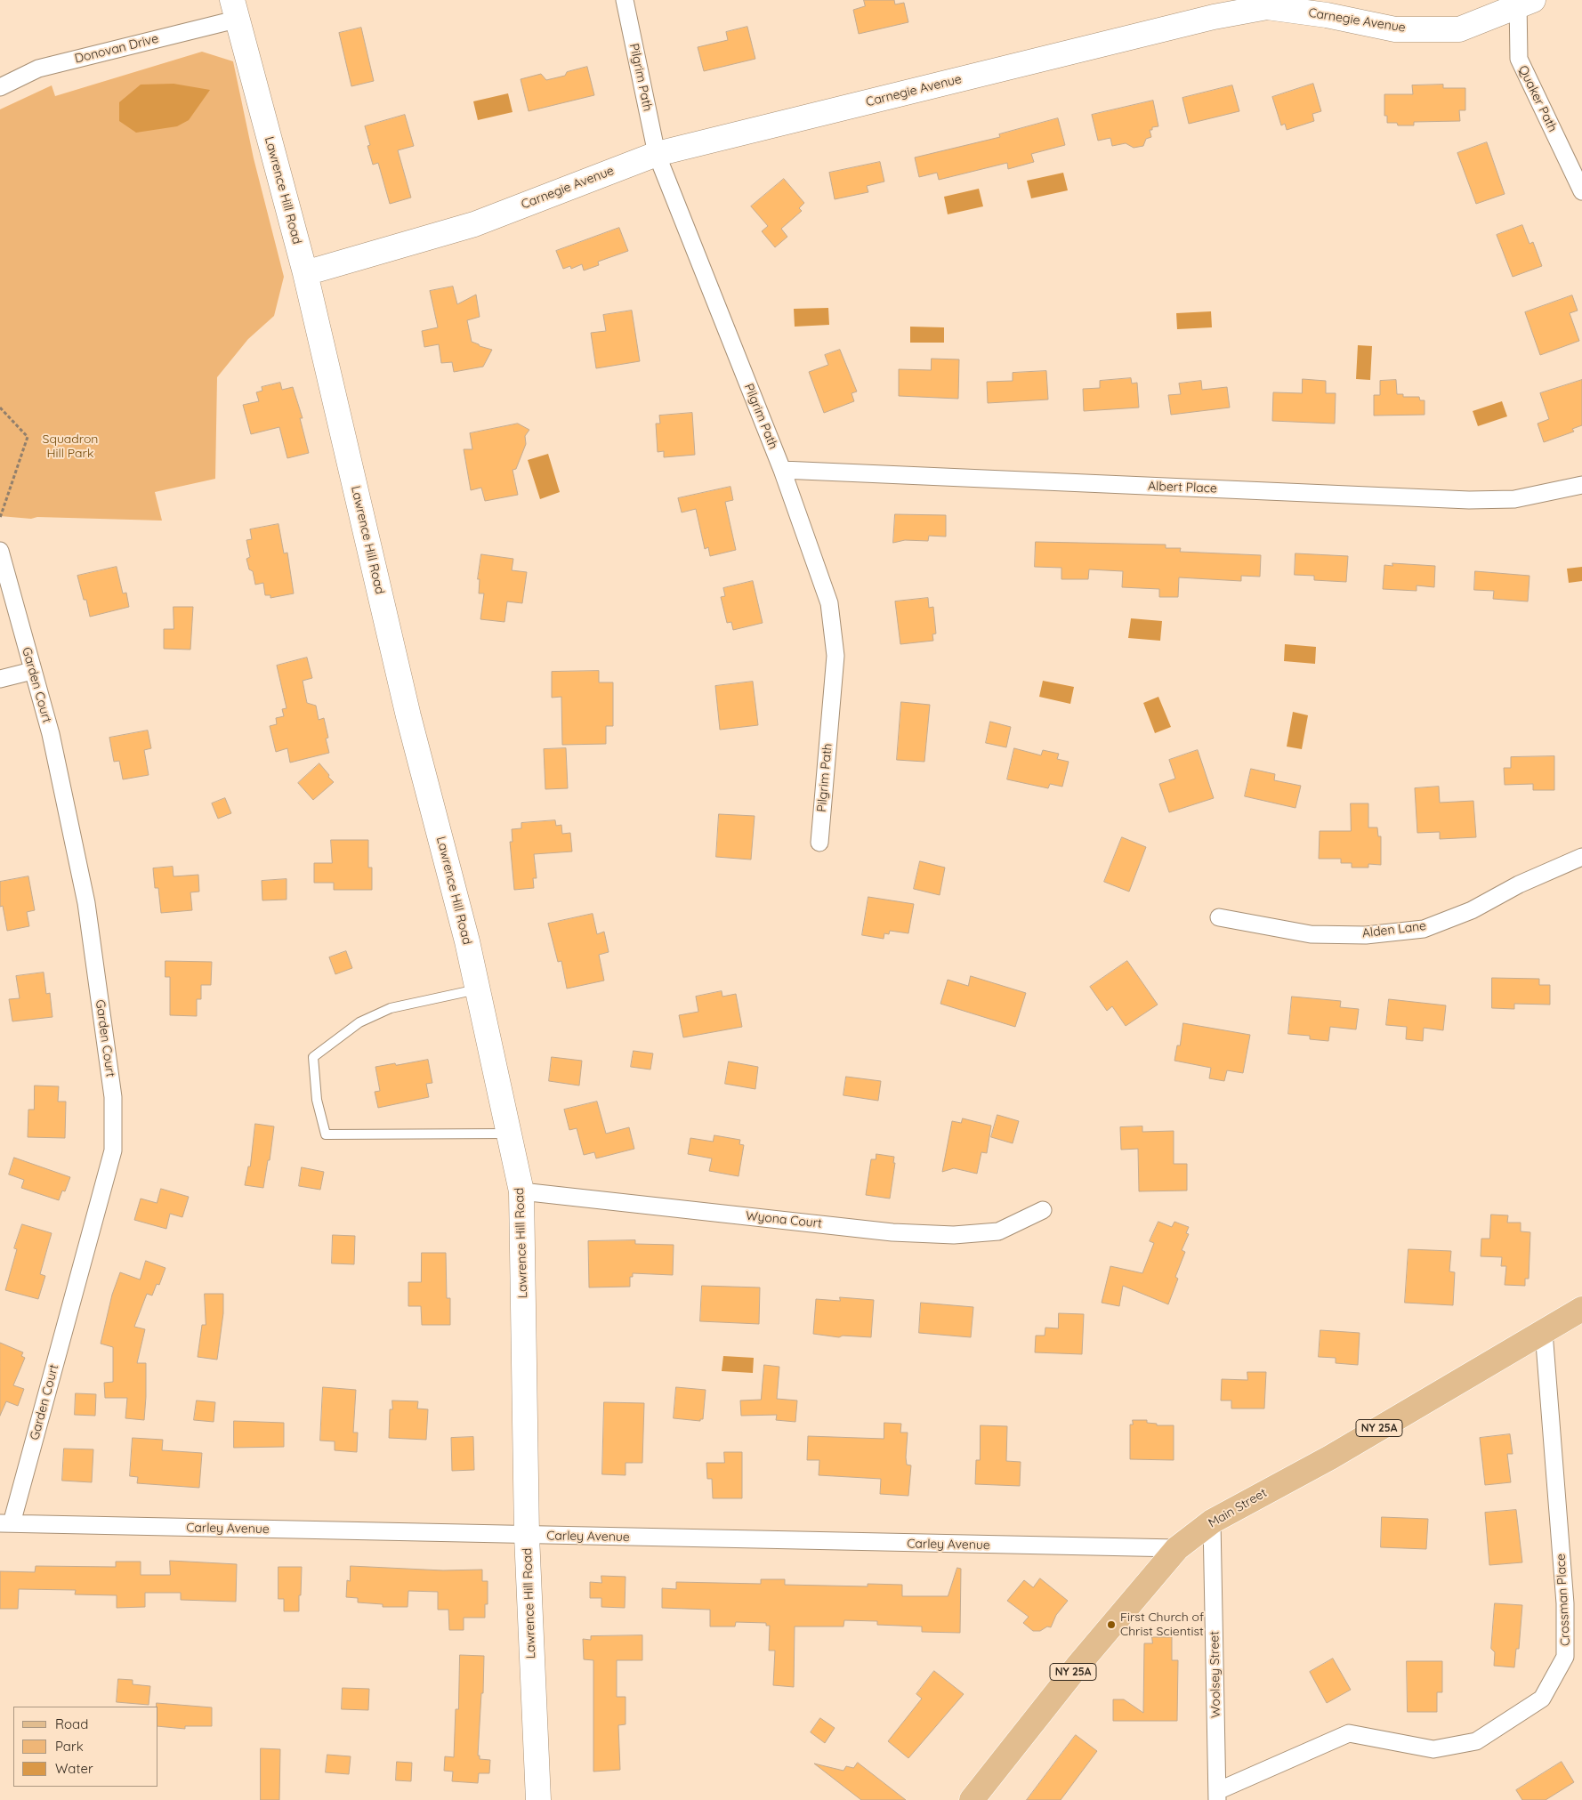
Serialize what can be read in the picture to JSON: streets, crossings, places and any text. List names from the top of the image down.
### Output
{
  "streets": {
    "main road": [
      "Carnegie Avenue",
      "Lawrence Hill Road",
      "NY 25A",
      "Main Street"
    ],
    "street": [
      "Donovan Drive",
      "Pilgrim Path",
      "Quaker Path",
      "Albert Place",
      "Garden Court",
      "Alden Lane",
      "Wyona Court",
      "Carley Avenue",
      "Crossman Place",
      "Woolsey Street"
    ]
  },
  "crossings": [
    ["Carnegie Avenue", "Pilgrim Path"],
    ["Carnegie Avenue", "Quaker Path"],
    ["Carnegie Avenue", "Lawrence Hill Road"],
    ["Donovan Drive", "Lawrence Hill Road"],
    ["Pilgrim Path", "Albert Place"],
    ["Lawrence Hill Road", "Wyona Court"],
    ["Lawrence Hill Road", "Carley Avenue"],
    ["Garden Court", "Carley Avenue"],
    ["Main Street", "Carley Avenue"],
    ["Main Street", "Crossman Place"],
    ["Main Street", "Woolsey Street"],
    ["Crossman Place", "Woolsey Street"]
  ],
  "parks": ["Squadron Hill Park"],
  "places": ["First Church of Christ Scientist"],
  "legend": ["Road", "Park", "Water"]
}
